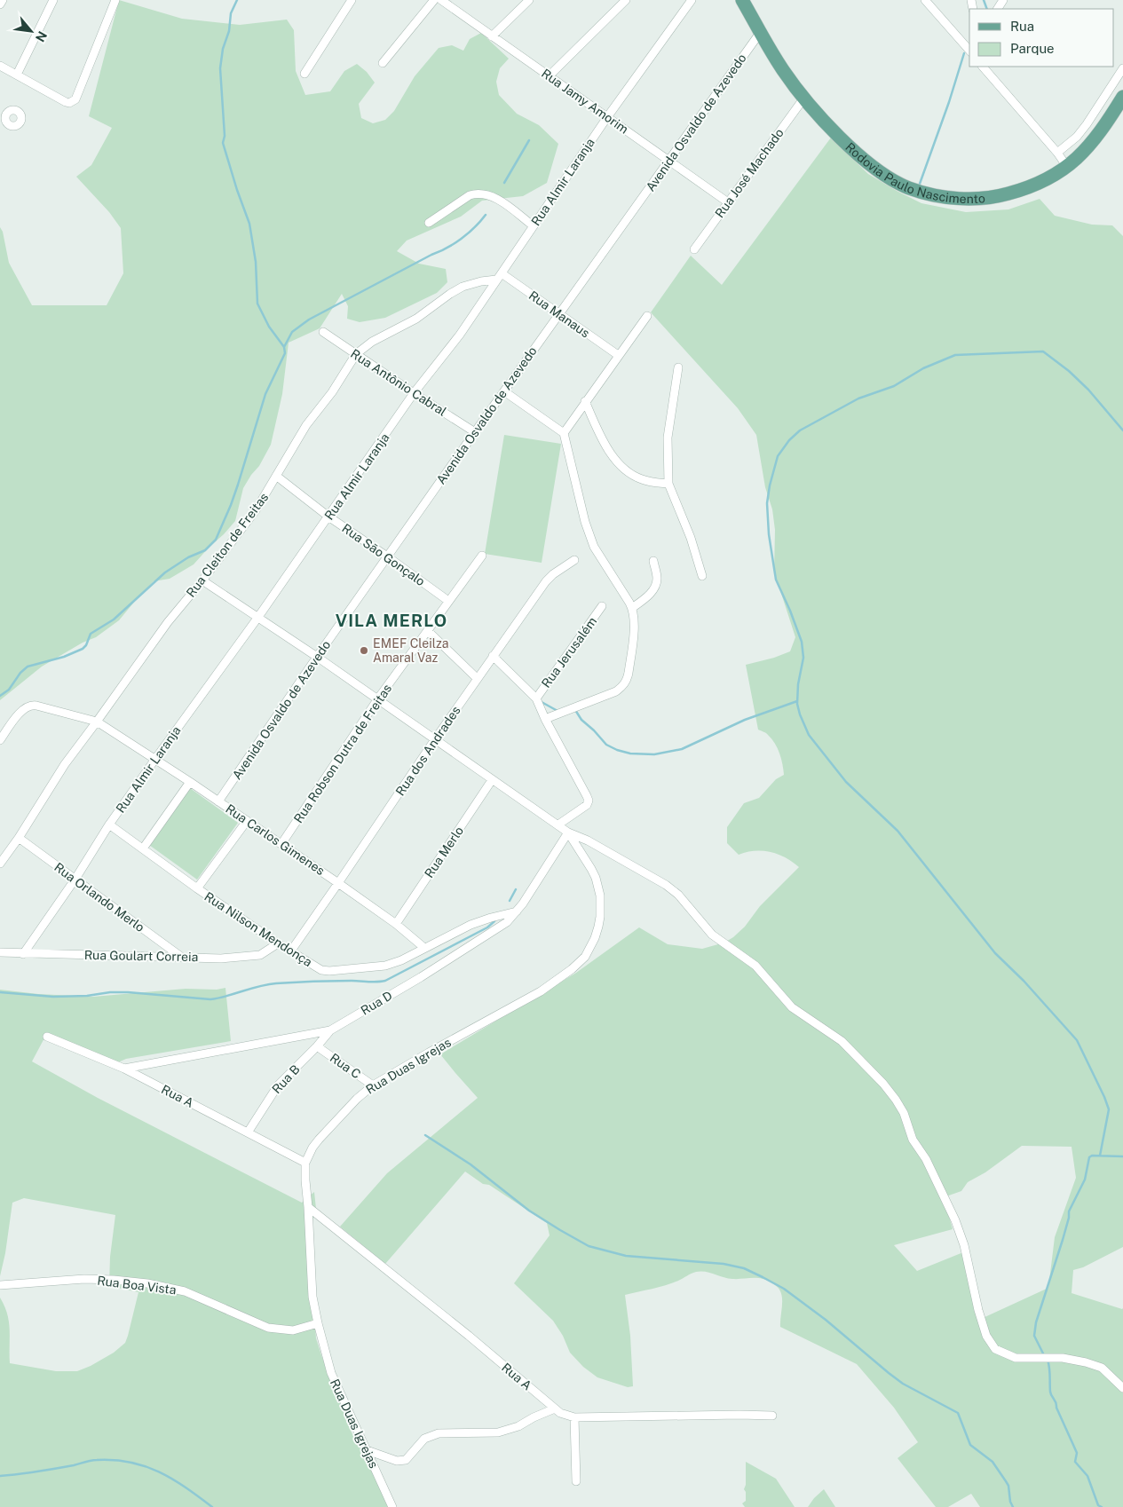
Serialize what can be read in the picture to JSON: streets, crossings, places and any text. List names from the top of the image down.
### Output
{
  "streets": {
    "main road": ["Rodovia Paulo Nascimento"],
    "street": [
      "Rua Jamy Amorim",
      "Avenida Osvaldo de Azevedo",
      "Rua José Machado",
      "Rua Almir Laranja",
      "Rua Manaus",
      "Rua Antônio Cabral",
      "Rua Cleiton de Freitas",
      "Rua São Gonçalo",
      "Rua Jerusalém",
      "Rua dos Andrades",
      "Rua Robson Dutra de Freitas",
      "Rua Carlos Gimenes",
      "Rua Merlo",
      "Rua Orlando Merlo",
      "Rua Nilson Mendonça",
      "Rua Goulart Correia",
      "Rua D",
      "Rua C",
      "Rua Duas Igrejas",
      "Rua B",
      "Rua A",
      "Rua Boa Vista"
    ]
  },
  "crossings": [
    ["Rua Jamy Amorim", "Avenida Osvaldo de Azevedo"],
    ["Rua Jamy Amorim", "Rua José Machado"],
    ["Rua Jamy Amorim", "Rua Almir Laranja"],
    ["Avenida Osvaldo de Azevedo", "Rodovia Paulo Nascimento"],
    ["Avenida Osvaldo de Azevedo", "Rua Manaus"],
    ["Avenida Osvaldo de Azevedo", "Rua Antônio Cabral"],
    ["Avenida Osvaldo de Azevedo", "Rua São Gonçalo"],
    ["Avenida Osvaldo de Azevedo", "Rua Carlos Gimenes"],
    ["Rodovia Paulo Nascimento", "Rua José Machado"],
    ["Rua Almir Laranja", "Rua Manaus"],
    ["Rua Almir Laranja", "Rua Antônio Cabral"],
    ["Rua Almir Laranja", "Rua Cleiton de Freitas"],
    ["Rua Almir Laranja", "Rua São Gonçalo"],
    ["Rua Almir Laranja", "Rua Carlos Gimenes"],
    ["Rua Almir Laranja", "Rua Orlando Merlo"],
    ["Rua Almir Laranja", "Rua Nilson Mendonça"],
    ["Rua Almir Laranja", "Rua Goulart Correia"],
    ["Rua Manaus", "Rua Cleiton de Freitas"],
    ["Rua Antônio Cabral", "Rua Cleiton de Freitas"],
    ["Rua Cleiton de Freitas", "Rua São Gonçalo"],
    ["Rua Cleiton de Freitas", "Rua Carlos Gimenes"],
    ["Rua Cleiton de Freitas", "Rua Orlando Merlo"],
    ["Rua São Gonçalo", "Rua Robson Dutra de Freitas"],
    ["Rua dos Andrades", "Rua Carlos Gimenes"],
    ["Rua dos Andrades", "Rua Nilson Mendonça"],
    ["Rua Robson Dutra de Freitas", "Rua Carlos Gimenes"],
    ["Rua Carlos Gimenes", "Rua Merlo"],
    ["Rua Carlos Gimenes", "Rua Nilson Mendonça"],
    ["Rua Orlando Merlo", "Rua Goulart Correia"],
    ["Rua Nilson Mendonça", "Rua Goulart Correia"],
    ["Rua D", "Rua Duas Igrejas"],
    ["Rua D", "Rua B"],
    ["Rua D", "Rua A"],
    ["Rua C", "Rua Duas Igrejas"],
    ["Rua C", "Rua B"],
    ["Rua Duas Igrejas", "Rua A"],
    ["Rua Duas Igrejas", "Rua Boa Vista"],
    ["Rua B", "Rua A"]
  ],
  "districts": ["VILA MERLO"],
  "places": ["EMEF Cleilza Amaral Vaz"],
  "legend": ["Rua", "Parque"],
  "north": "bottom right"
}
